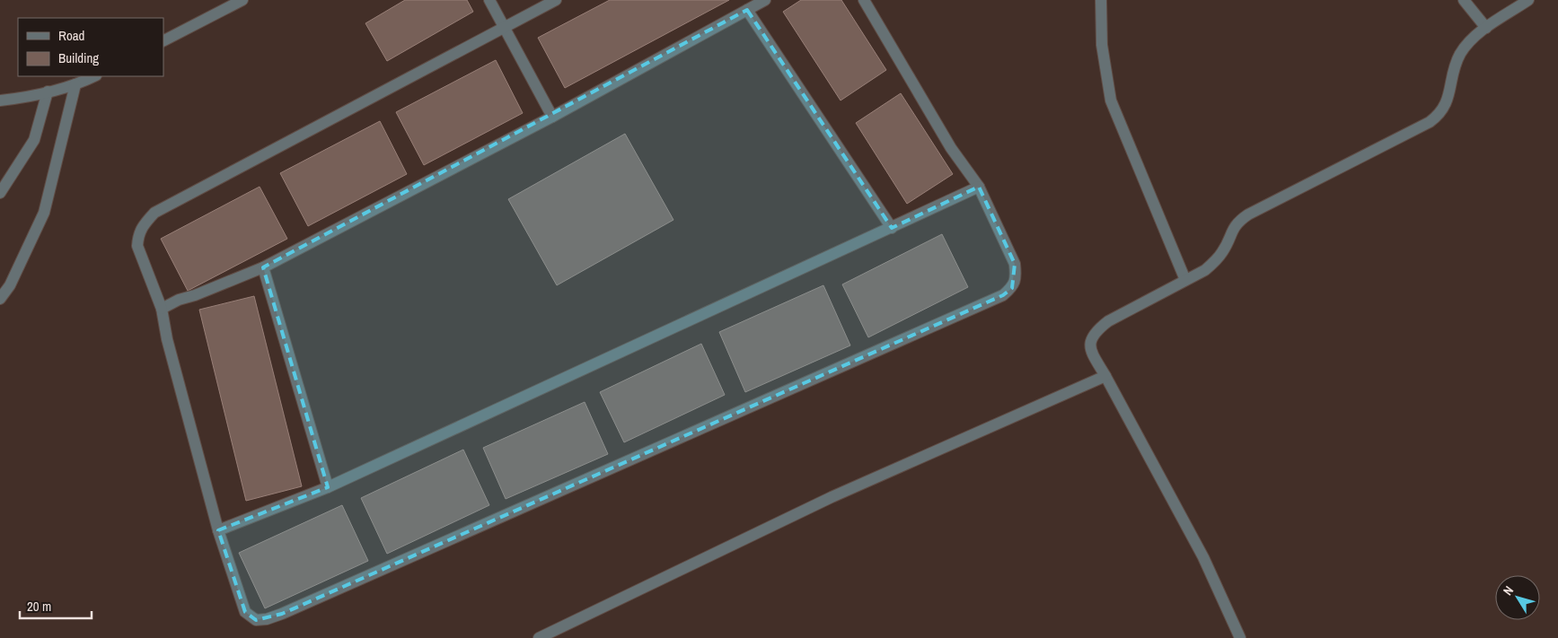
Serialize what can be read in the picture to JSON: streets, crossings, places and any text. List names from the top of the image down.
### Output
{
  "legend": ["Road", "Building"],
  "scale_bar": "20 m",
  "north": "top left"
}
